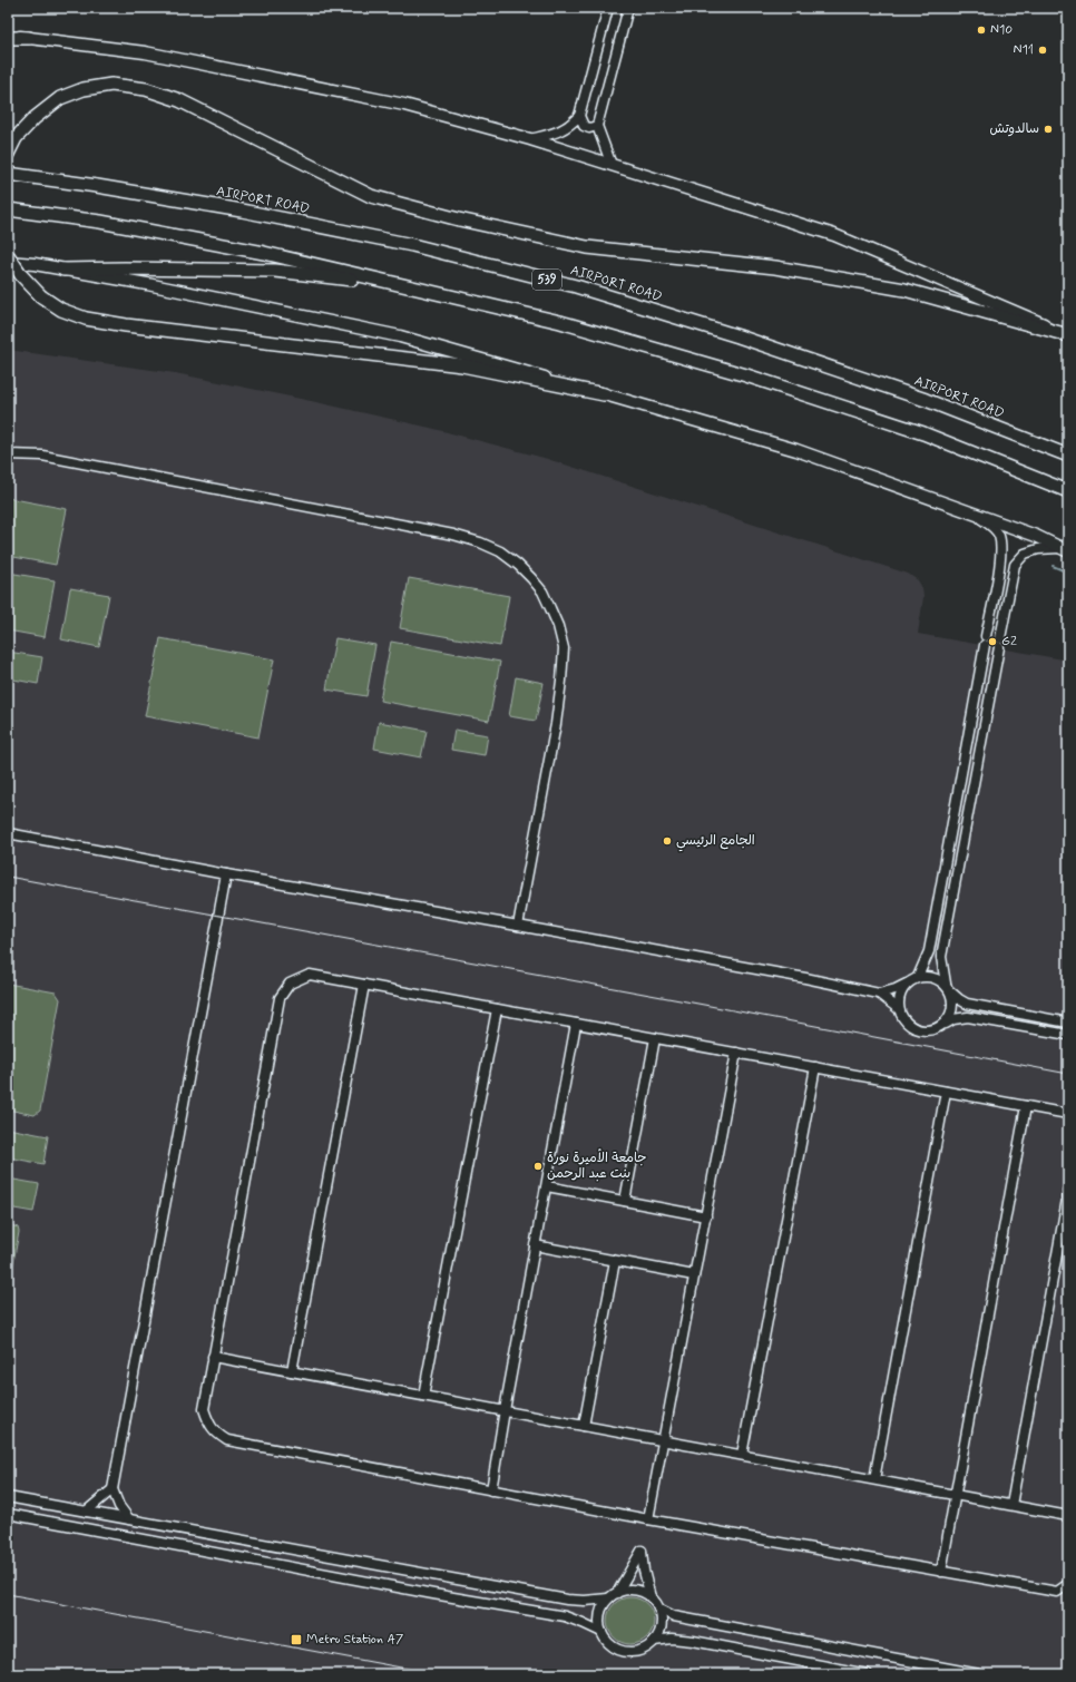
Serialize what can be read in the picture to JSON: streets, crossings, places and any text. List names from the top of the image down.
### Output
{
  "streets": {
    "highway": ["AIRPORT ROAD", "539"]
  },
  "places": {
    "other": [
      "N10",
      "N11",
      "سالدوتش",
      "G2",
      "الجامع الرئيسي",
      "جامعة الأميرة نورة بنت عبد الرحمن"
    ],
    "transit": ["Metro Station A7"]
  }
}
